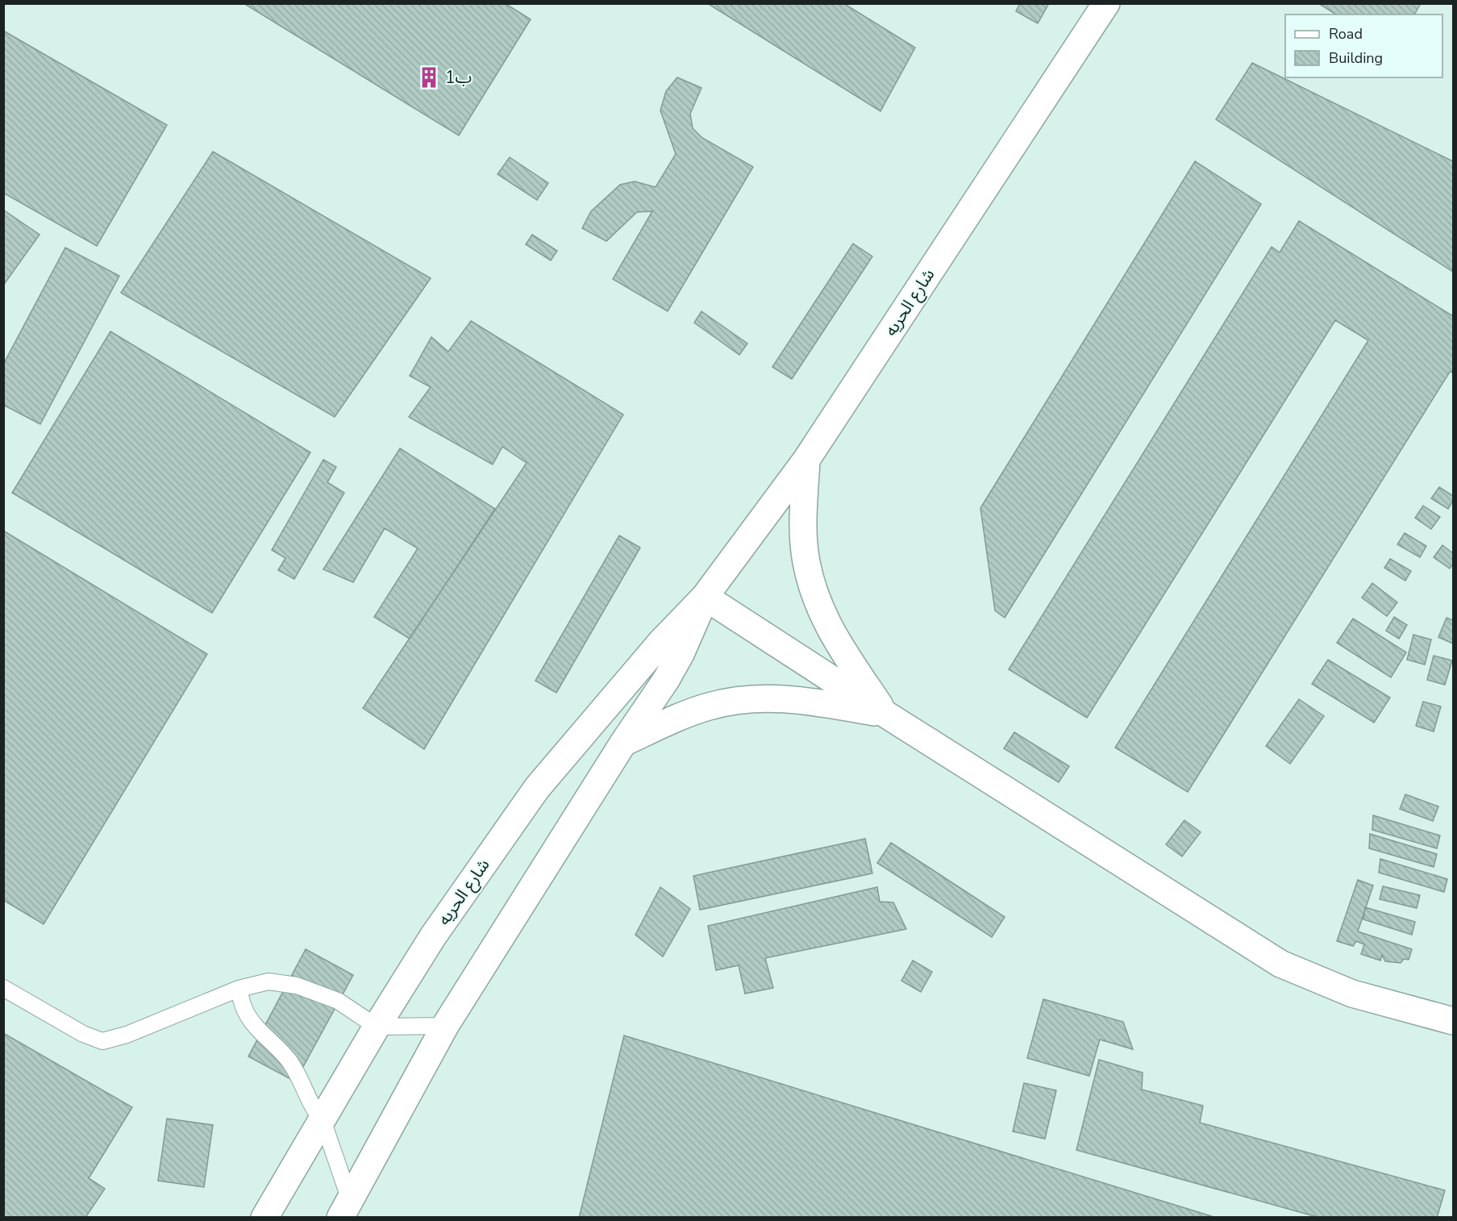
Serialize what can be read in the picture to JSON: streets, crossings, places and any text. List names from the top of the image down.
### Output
{
  "streets": {
    "street": ["شارع الحريه"]
  },
  "places": {
    "building": ["ب1"]
  },
  "legend": ["Road", "Building"]
}
